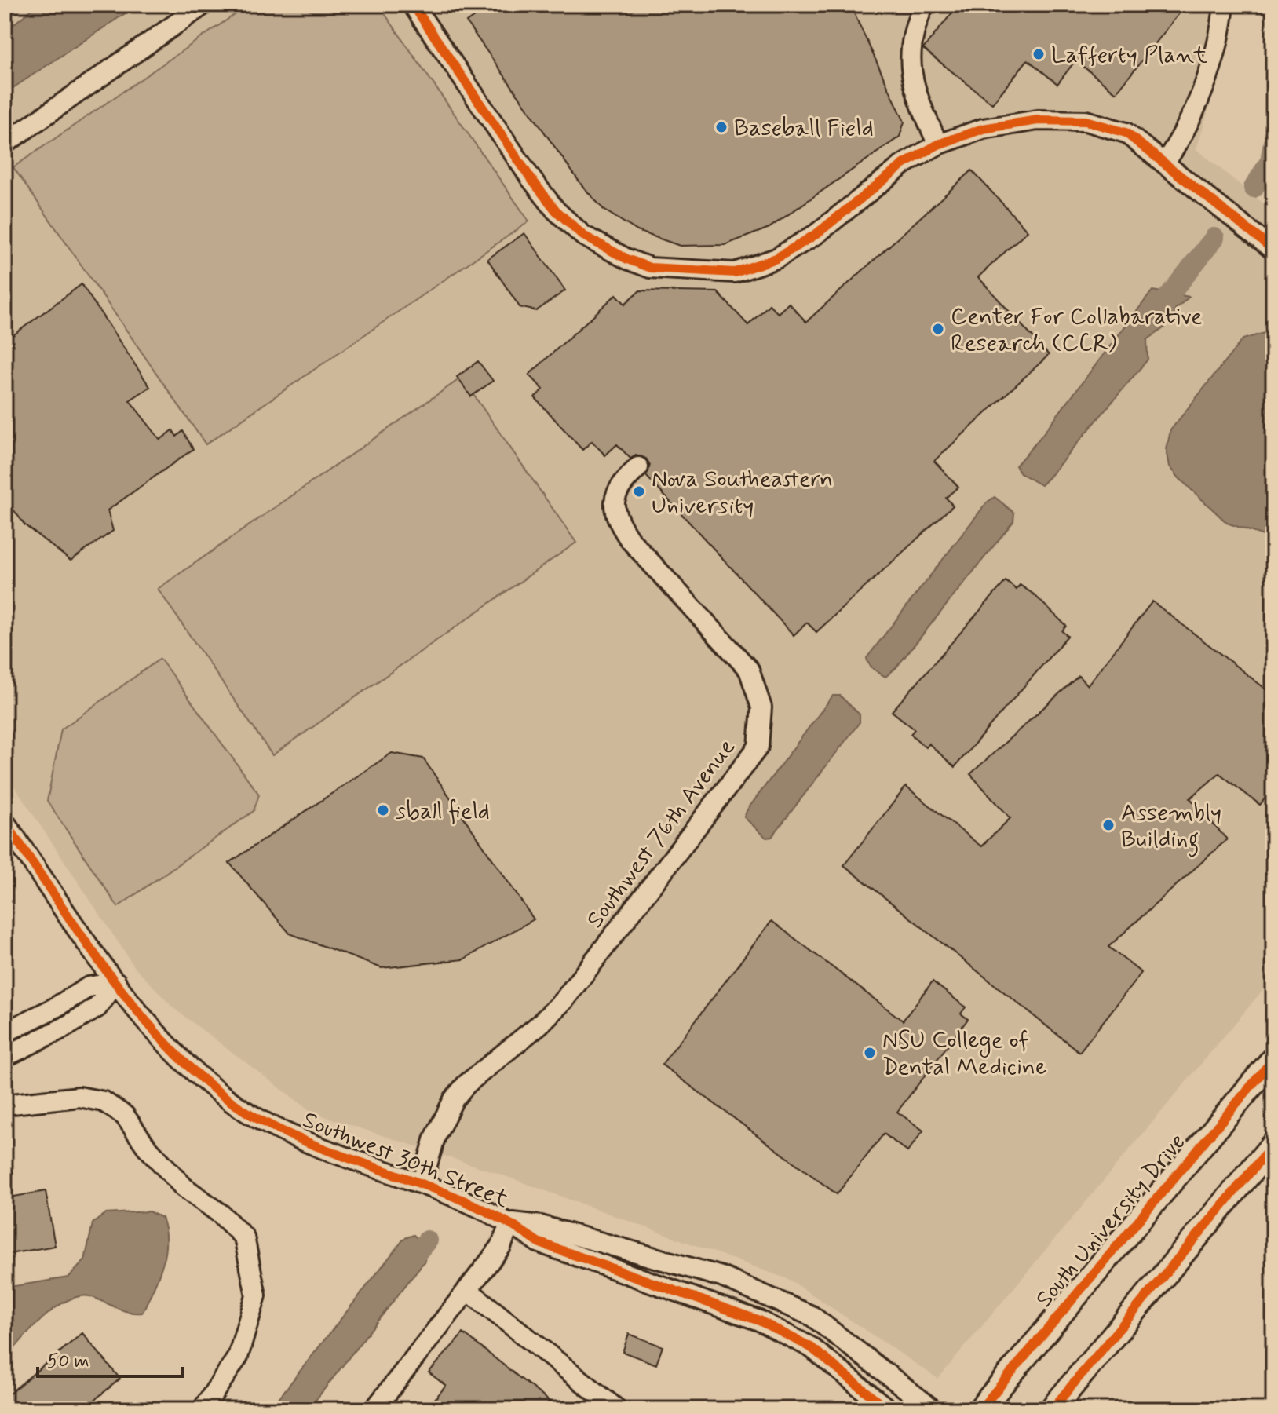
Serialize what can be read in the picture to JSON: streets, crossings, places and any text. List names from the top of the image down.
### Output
{
  "streets": {
    "main road": ["South University Drive"],
    "street": ["Southwest 76th Avenue", "Southwest 30th Street"]
  },
  "crossings": [
    ["Southwest 76th Avenue", "Southwest 30th Street"]
  ],
  "places": [
    "Lafferty Plant",
    "Baseball Field",
    "Center For Collabarative Research (CCR)",
    "Nova Southeastern University",
    "sball field",
    "Assembly Building",
    "NSU College of Dental Medicine"
  ],
  "scale_bar": "50 m"
}
